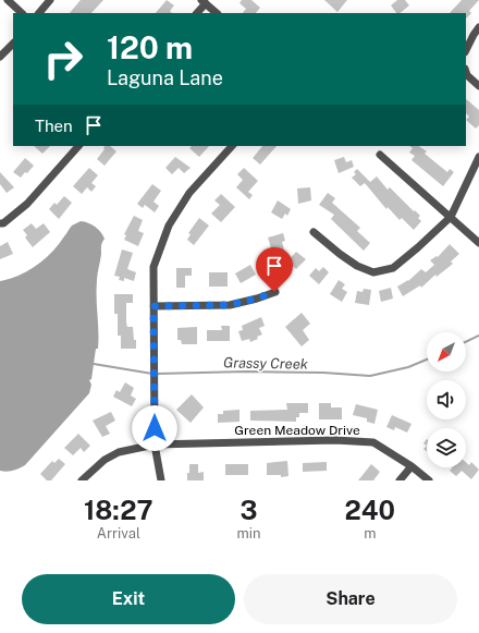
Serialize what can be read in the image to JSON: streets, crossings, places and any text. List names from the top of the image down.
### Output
{
  "streets": {
    "street": ["Green Meadow Drive"]
  },
  "water": ["Grassy Creek"],
  "north": "bottom left",
  "page": {
    "turn": ["120 m", "Laguna Lane"],
    "then": "Then",
    "eta": [
      "18:27",
      "Arrival",
      "3",
      "min",
      "240",
      "m"
    ],
    "buttons": ["Exit", "Share"]
  }
}
